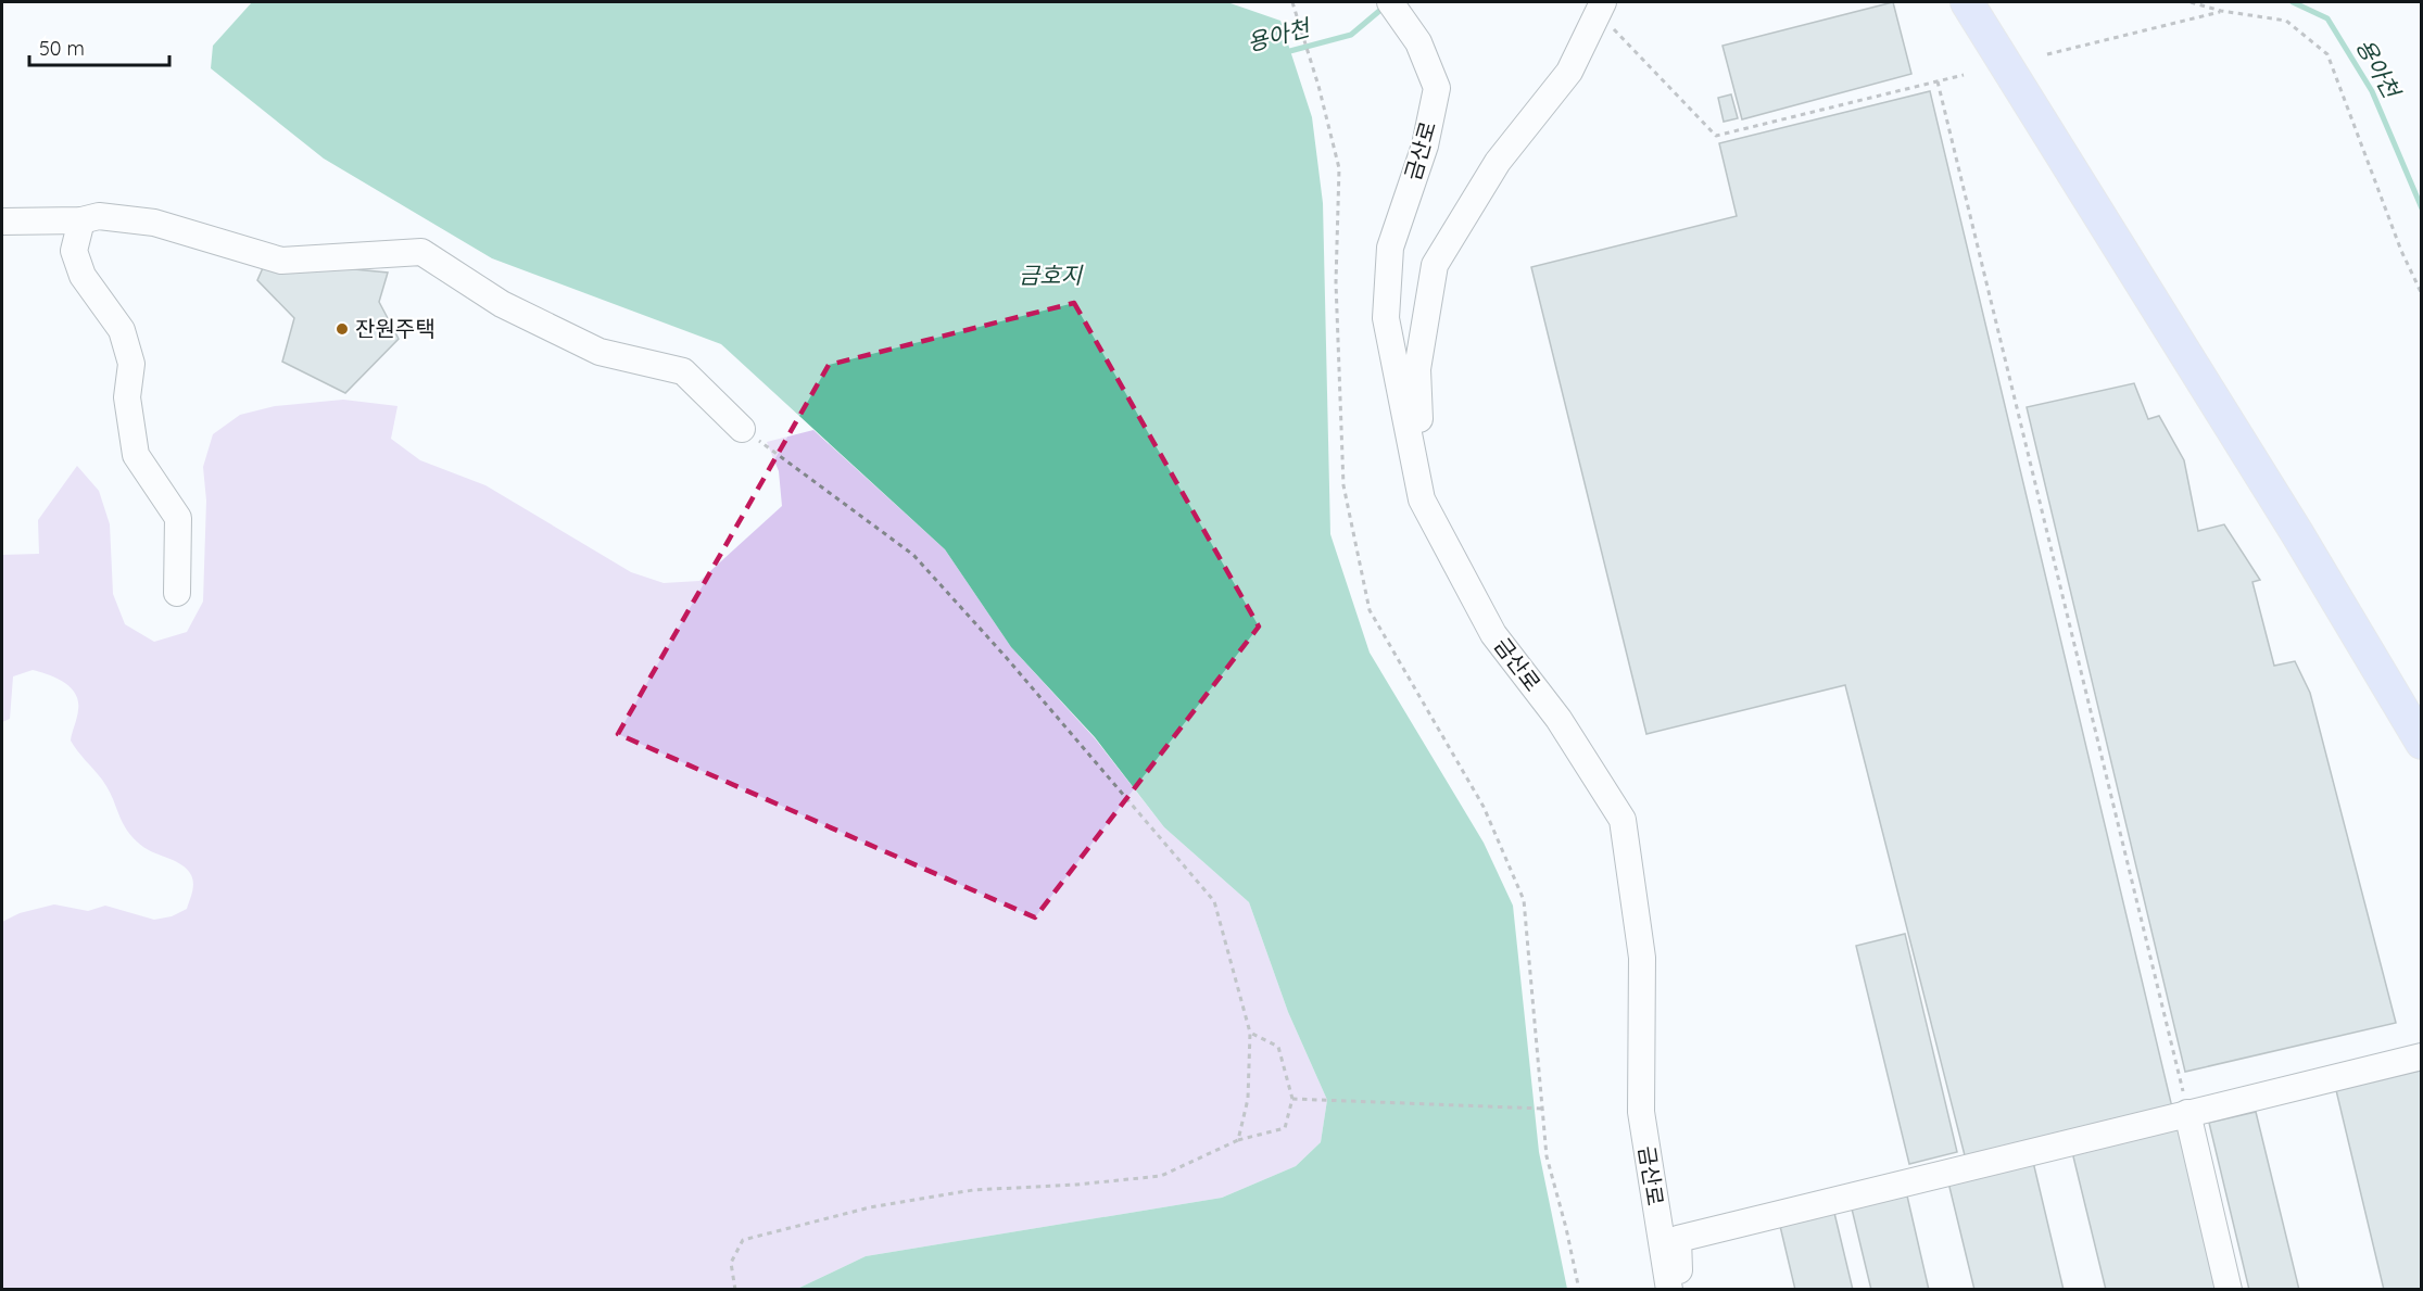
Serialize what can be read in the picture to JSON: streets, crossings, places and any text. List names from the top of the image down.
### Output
{
  "streets": {
    "street": ["금산로"]
  },
  "water": ["용아천", "금호지"],
  "places": ["잔원주택"],
  "scale_bar": "50 m"
}
